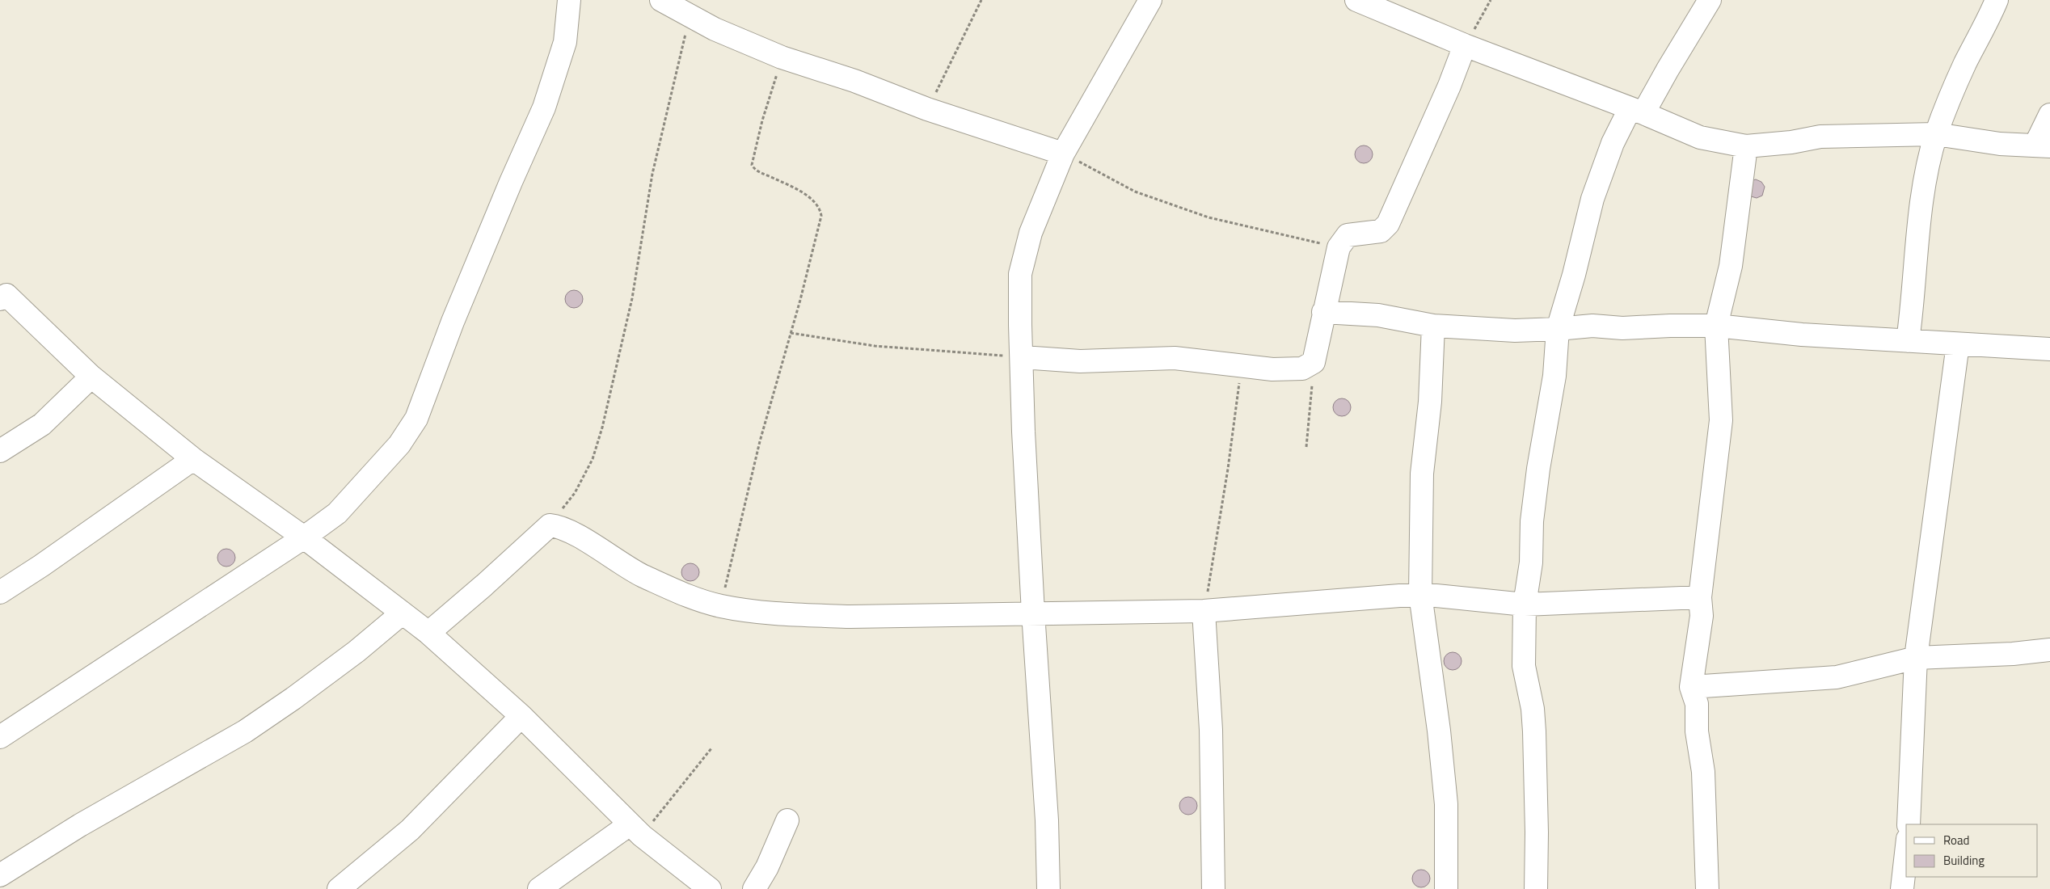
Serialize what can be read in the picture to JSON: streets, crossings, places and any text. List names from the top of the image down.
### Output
{
  "legend": ["Road", "Building"]
}
